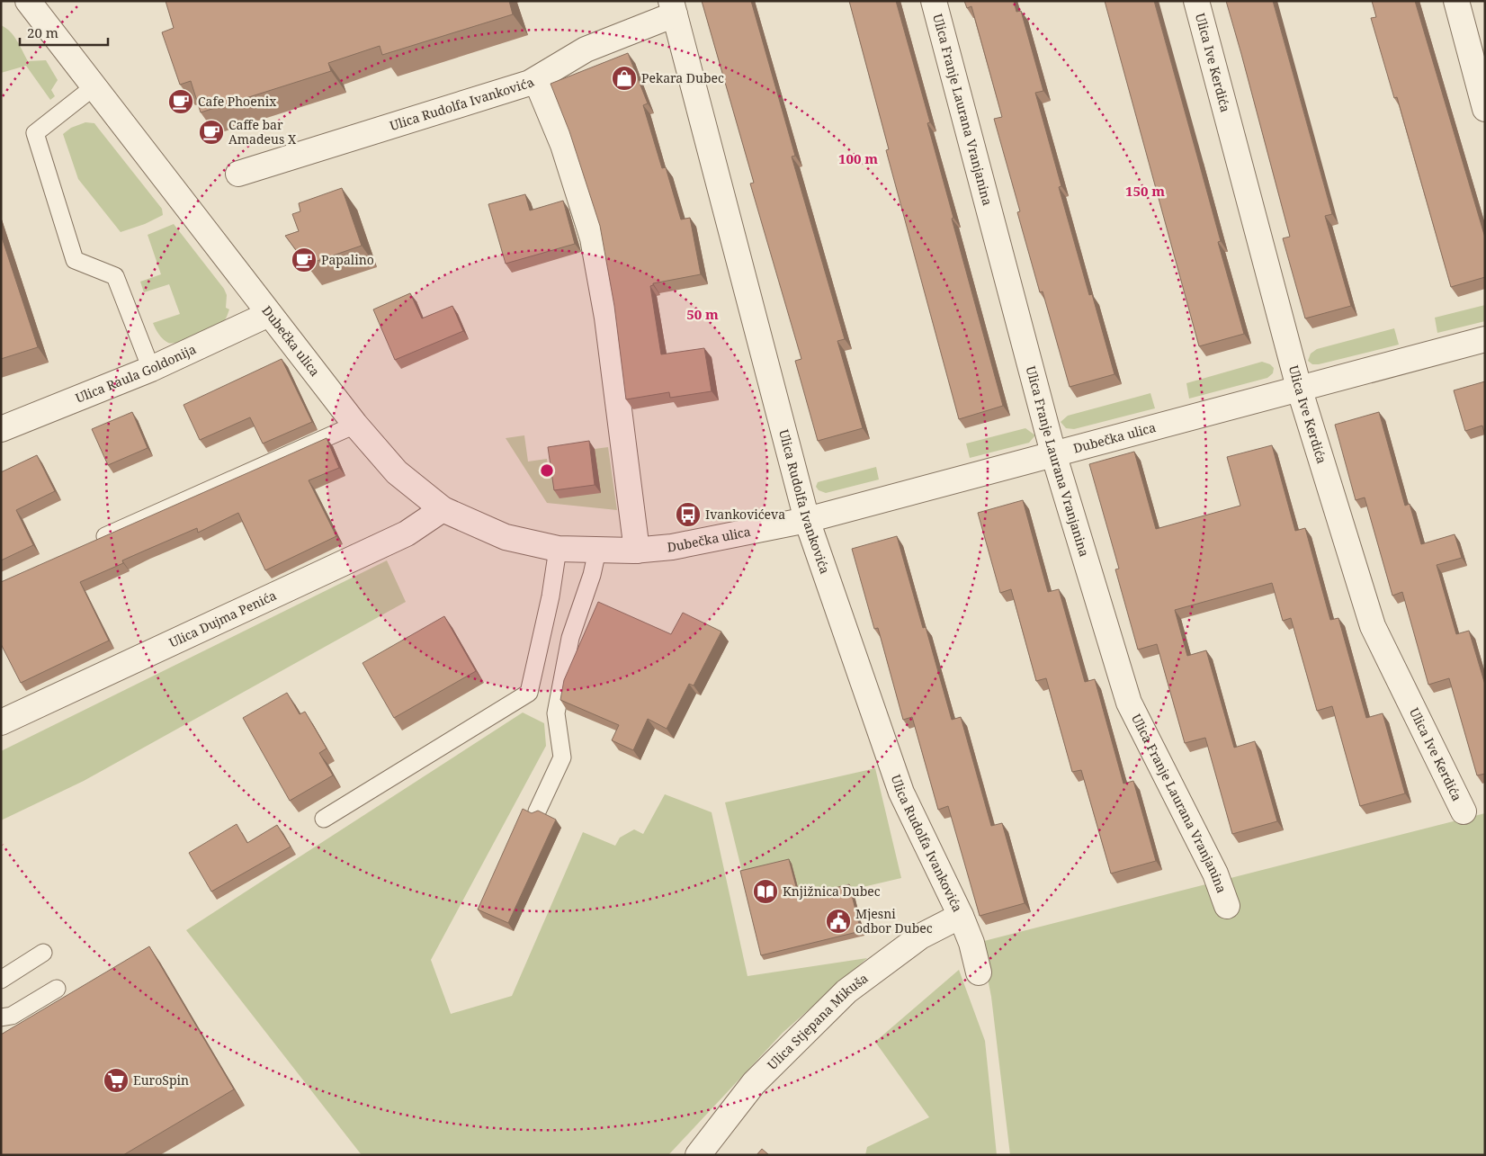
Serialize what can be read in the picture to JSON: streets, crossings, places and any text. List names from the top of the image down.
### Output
{
  "streets": {
    "street": [
      "Ulica Ive Kerdića",
      "Ulica Rudolfa Ivankovića",
      "Ulica Franje Laurana Vranjanina",
      "Dubečka ulica",
      "Ulica Raula Goldonija",
      "Ulica Dujma Penića",
      "Ulica Stjepana Mikuša"
    ]
  },
  "crossings": [
    ["Ulica Ive Kerdića", "Dubečka ulica"],
    ["Ulica Rudolfa Ivankovića", "Dubečka ulica"],
    ["Ulica Rudolfa Ivankovića", "Ulica Stjepana Mikuša"],
    ["Ulica Franje Laurana Vranjanina", "Dubečka ulica"],
    ["Dubečka ulica", "Ulica Raula Goldonija"],
    ["Dubečka ulica", "Ulica Dujma Penića"]
  ],
  "places": {
    "shop": ["Pekara Dubec"],
    "cafe": ["Cafe Phoenix", "Caffe bar Amadeus X", "Papalino"],
    "bus stop": ["Ivankovićeva"],
    "library": ["Knjižnica Dubec"],
    "public building": ["Mjesni odbor Dubec"],
    "supermarket": ["EuroSpin"]
  },
  "scale_bar": "20 m",
  "rings": ["100 m", "150 m", "50 m"]
}
